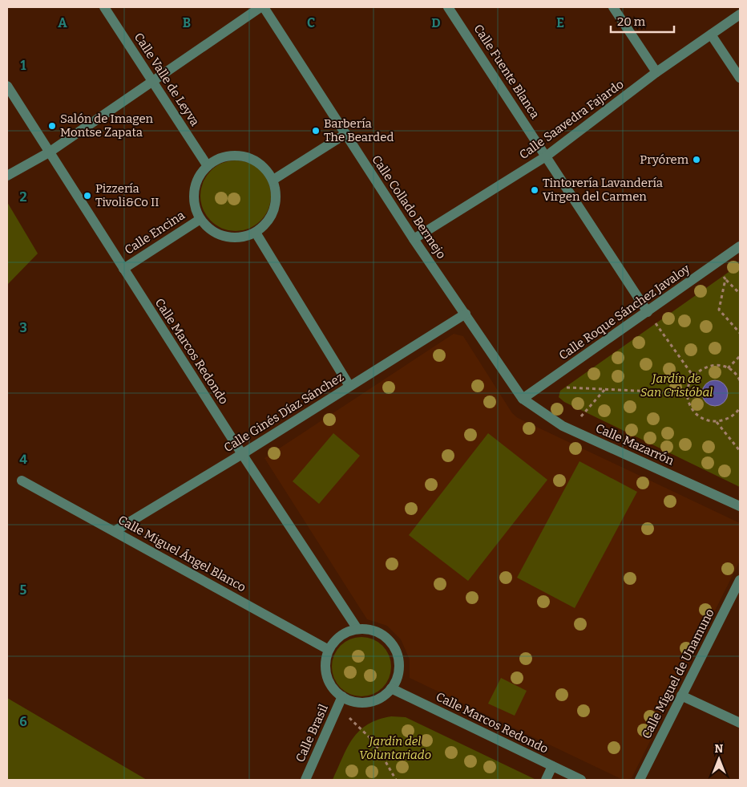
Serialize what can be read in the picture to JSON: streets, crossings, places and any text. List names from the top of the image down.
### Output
{
  "streets": {
    "street": [
      "Calle Fuente Blanca",
      "Calle Valle de Leyva",
      "Calle Saavedra Fajardo",
      "Calle Collado Bermejo",
      "Calle Encina",
      "Calle Roque Sánchez Javaloy",
      "Calle Marcos Redondo",
      "Calle Ginés Díaz Sánchez",
      "Calle Mazarrón",
      "Calle Miguel Ángel Blanco",
      "Calle Miguel de Unamuno",
      "Calle Brasil"
    ]
  },
  "crossings": [
    ["Calle Fuente Blanca", "Calle Saavedra Fajardo"],
    ["Calle Fuente Blanca", "Calle Roque Sánchez Javaloy"],
    ["Calle Valle de Leyva", "Calle Encina"],
    ["Calle Saavedra Fajardo", "Calle Collado Bermejo"],
    ["Calle Collado Bermejo", "Calle Roque Sánchez Javaloy"],
    ["Calle Collado Bermejo", "Calle Ginés Díaz Sánchez"],
    ["Calle Collado Bermejo", "Calle Mazarrón"],
    ["Calle Encina", "Calle Marcos Redondo"],
    ["Calle Roque Sánchez Javaloy", "Calle Mazarrón"],
    ["Calle Marcos Redondo", "Calle Ginés Díaz Sánchez"],
    ["Calle Marcos Redondo", "Calle Miguel Ángel Blanco"],
    ["Calle Marcos Redondo", "Calle Brasil"],
    ["Calle Ginés Díaz Sánchez", "Calle Miguel Ángel Blanco"],
    ["Calle Miguel Ángel Blanco", "Calle Brasil"]
  ],
  "parks": ["Jardín de San Cristóbal", "Jardín del Voluntariado"],
  "places": [
    "Salón de Imagen Montse Zapata",
    "Barbería The Bearded",
    "Pryórem",
    "Tintorería Lavandería Virgen del Carmen",
    "Pizzería Tivoli&Co II"
  ],
  "scale_bar": "20 m",
  "north": "top",
  "grid": {
    "columns": [
      "A",
      "B",
      "C",
      "D",
      "E"
    ],
    "rows": [
      "1",
      "2",
      "3",
      "4",
      "5",
      "6"
    ]
  }
}
